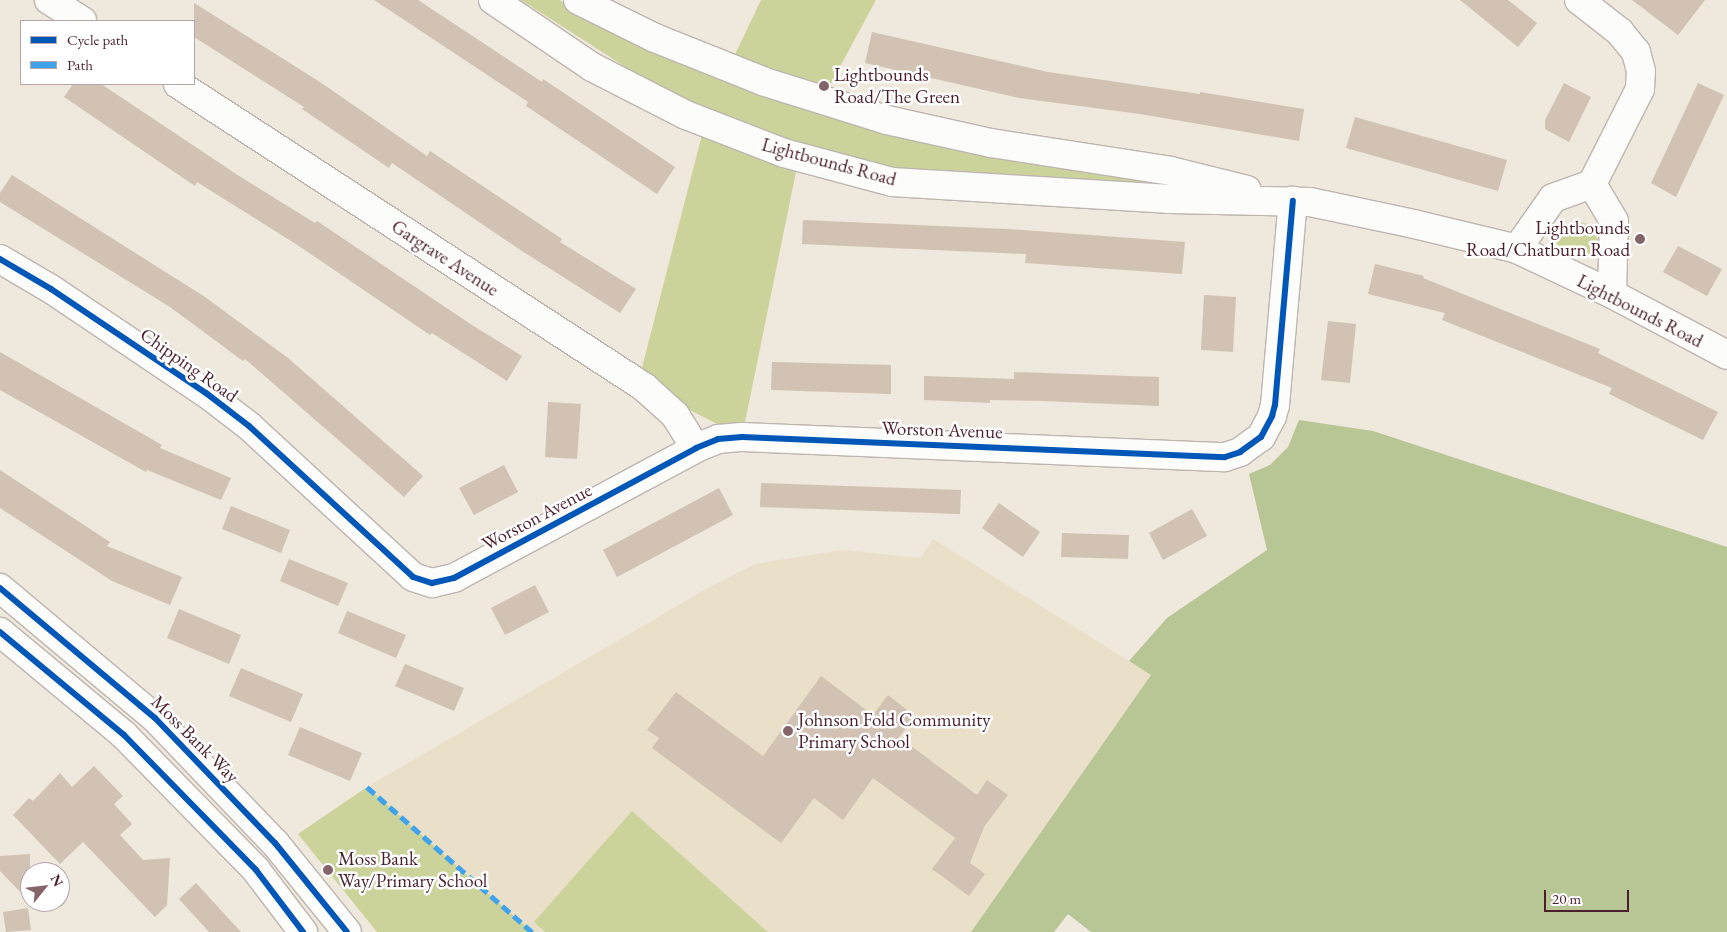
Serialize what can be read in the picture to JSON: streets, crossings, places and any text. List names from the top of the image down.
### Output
{
  "streets": {
    "main road": [
      "Lightbounds Road",
      "Gargrave Avenue",
      "Chipping Road",
      "Worston Avenue",
      "Moss Bank Way"
    ]
  },
  "crossings": [
    ["Lightbounds Road", "Worston Avenue"],
    ["Gargrave Avenue", "Worston Avenue"],
    ["Chipping Road", "Worston Avenue"]
  ],
  "places": [
    "Lightbounds Road/The Green",
    "Lightbounds Road/Chatburn Road",
    "Johnson Fold Community Primary School",
    "Moss Bank Way/Primary School"
  ],
  "legend": ["Cycle path", "Path"],
  "scale_bar": "20 m",
  "north": "top right"
}
